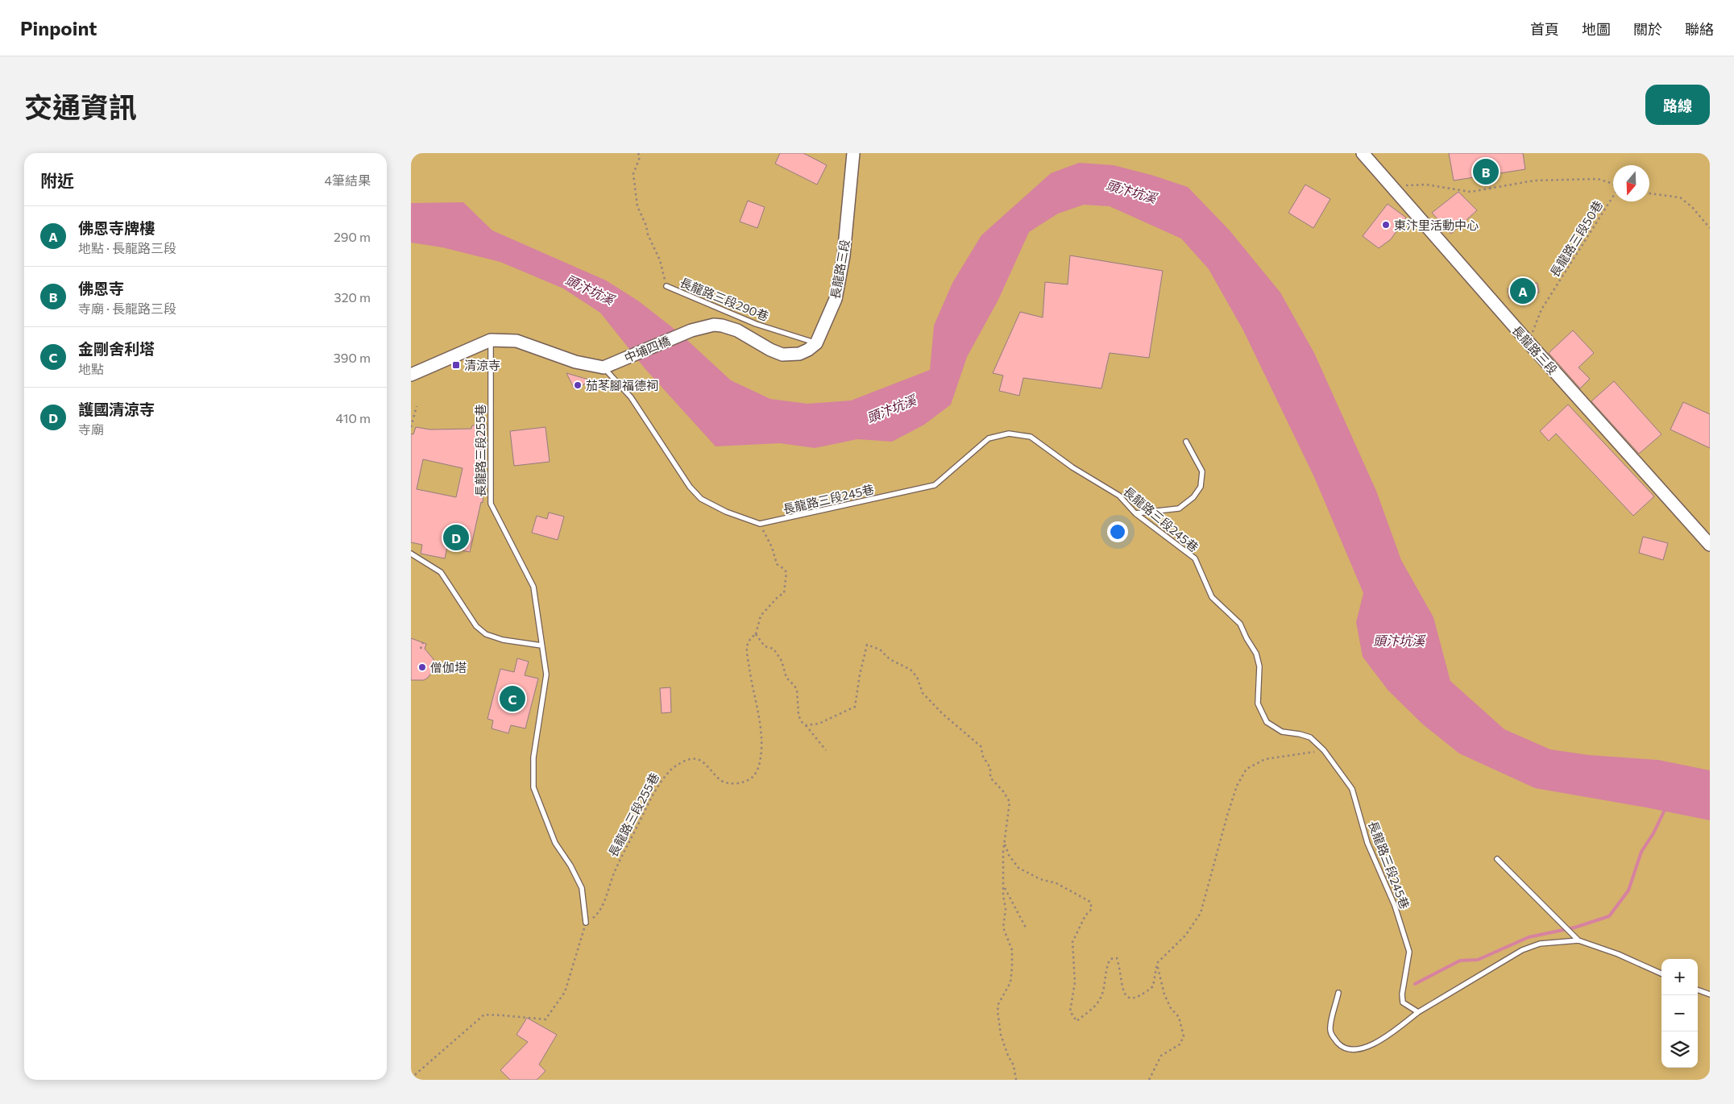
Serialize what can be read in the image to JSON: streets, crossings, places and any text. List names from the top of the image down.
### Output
{
  "streets": {
    "main road": ["長龍路三段", "中埔四橋"],
    "lane": ["長龍路三段290巷", "長龍路三段255巷", "長龍路三段245巷"],
    "path": ["長龍路三段50巷"]
  },
  "crossings": [
    ["長龍路三段50巷", "長龍路三段"],
    ["長龍路三段", "長龍路三段290巷"],
    ["長龍路三段", "中埔四橋"],
    ["長龍路三段290巷", "中埔四橋"]
  ],
  "water": ["頭汴坑溪"],
  "places": {
    "other": ["東汴里活動中心", "茄苳腳福德祠", "僧伽塔"],
    "transit": ["清涼寺"]
  },
  "north": "bottom",
  "page": {
    "header": "Pinpoint",
    "nav": [
      "首頁",
      "地圖",
      "關於",
      "聯絡"
    ],
    "title": "交通資訊",
    "buttons": "路線",
    "heading": ["附近", "4筆結果"],
    "pins": [
      "B",
      "A",
      "D",
      "C"
    ],
    "list": [
      {
        "mark": "A",
        "name": "佛恩寺牌樓",
        "note": "地點 · 長龍路三段",
        "value": "290 m"
      },
      {
        "mark": "B",
        "name": "佛恩寺",
        "note": "寺廟 · 長龍路三段",
        "value": "320 m"
      },
      {
        "mark": "C",
        "name": "金剛舍利塔",
        "note": "地點",
        "value": "390 m"
      },
      {
        "mark": "D",
        "name": "護國清涼寺",
        "note": "寺廟",
        "value": "410 m"
      }
    ],
    "map_buttons": ["+", "−"]
  }
}
